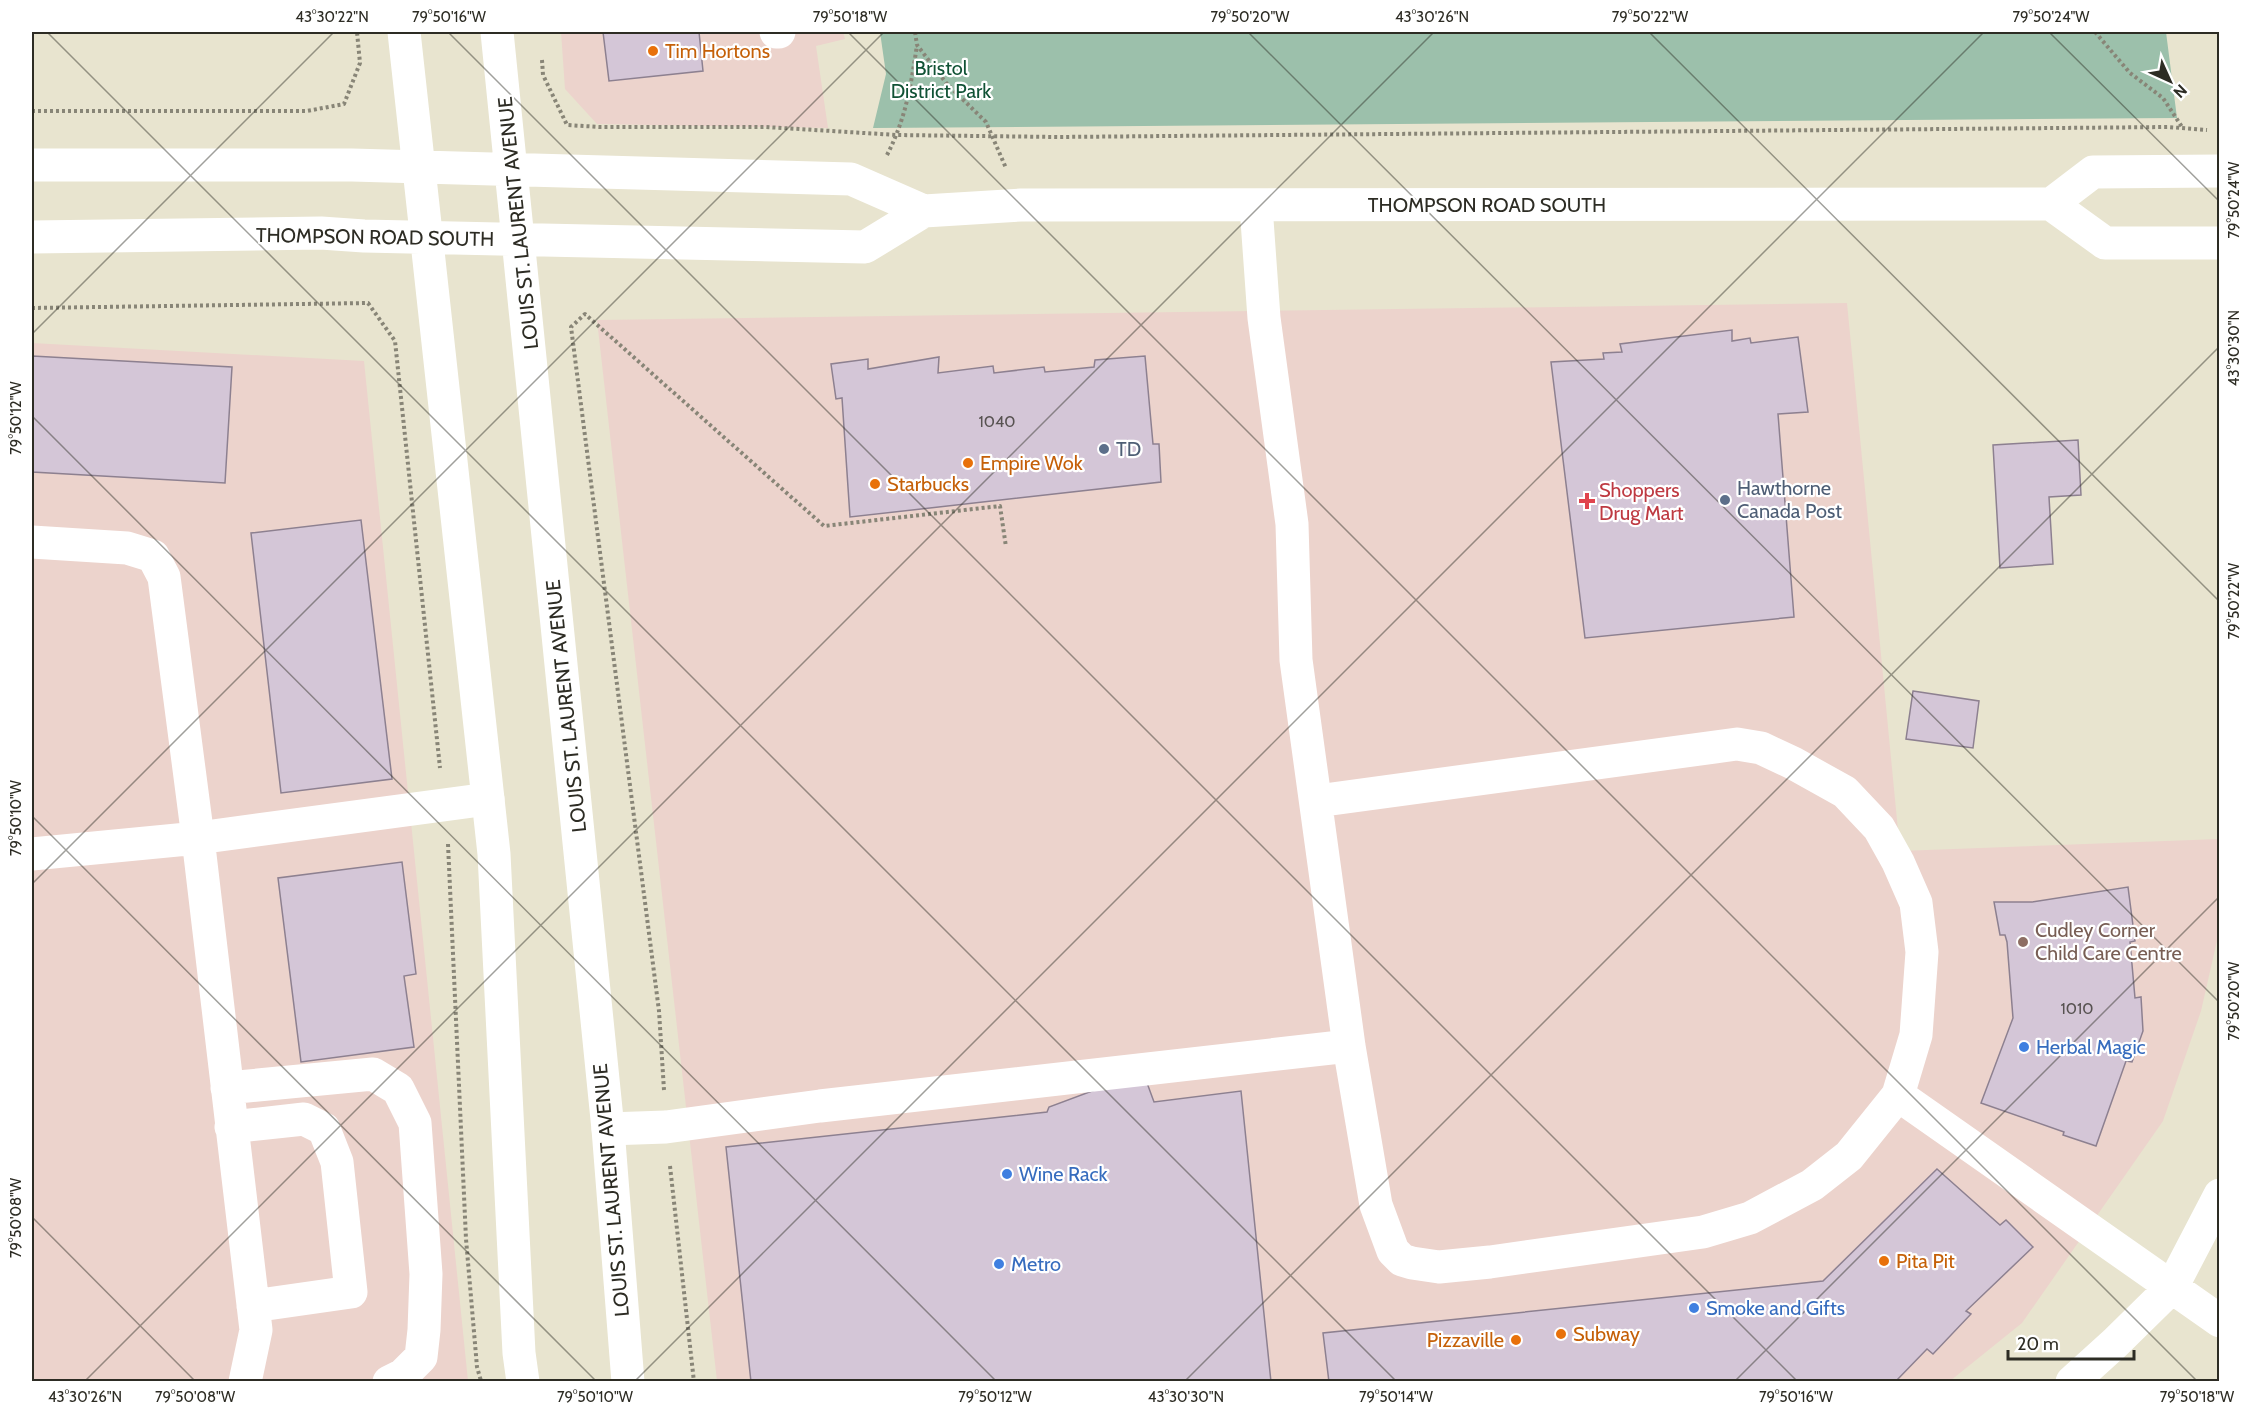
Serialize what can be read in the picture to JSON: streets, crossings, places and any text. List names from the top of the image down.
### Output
{
  "streets": {
    "main road": ["THOMPSON ROAD SOUTH", "LOUIS ST. LAURENT AVENUE"]
  },
  "crossings": [
    ["THOMPSON ROAD SOUTH", "LOUIS ST. LAURENT AVENUE"]
  ],
  "parks": ["Bristol District Park"],
  "places": {
    "other": [
      "Tim Hortons",
      "TD",
      "Empire Wok",
      "Starbucks",
      "Hawthorne Canada Post",
      "Cudley Corner Child Care Centre",
      "Herbal Magic",
      "Wine Rack",
      "Pita Pit",
      "Metro",
      "Smoke and Gifts",
      "Subway",
      "Pizzaville"
    ],
    "health": ["Shoppers Drug Mart"]
  },
  "house_numbers": ["1040", "1010"],
  "scale_bar": "20 m",
  "north": "bottom right",
  "coordinates": [
    "43°30'22\"N",
    "79°50'16\"W",
    "79°50'18\"W",
    "79°50'20\"W",
    "43°30'26\"N",
    "79°50'22\"W",
    "79°50'24\"W",
    "43°30'30\"N",
    "79°50'12\"W",
    "79°50'10\"W",
    "79°50'08\"W",
    "79°50'14\"W"
  ]
}
